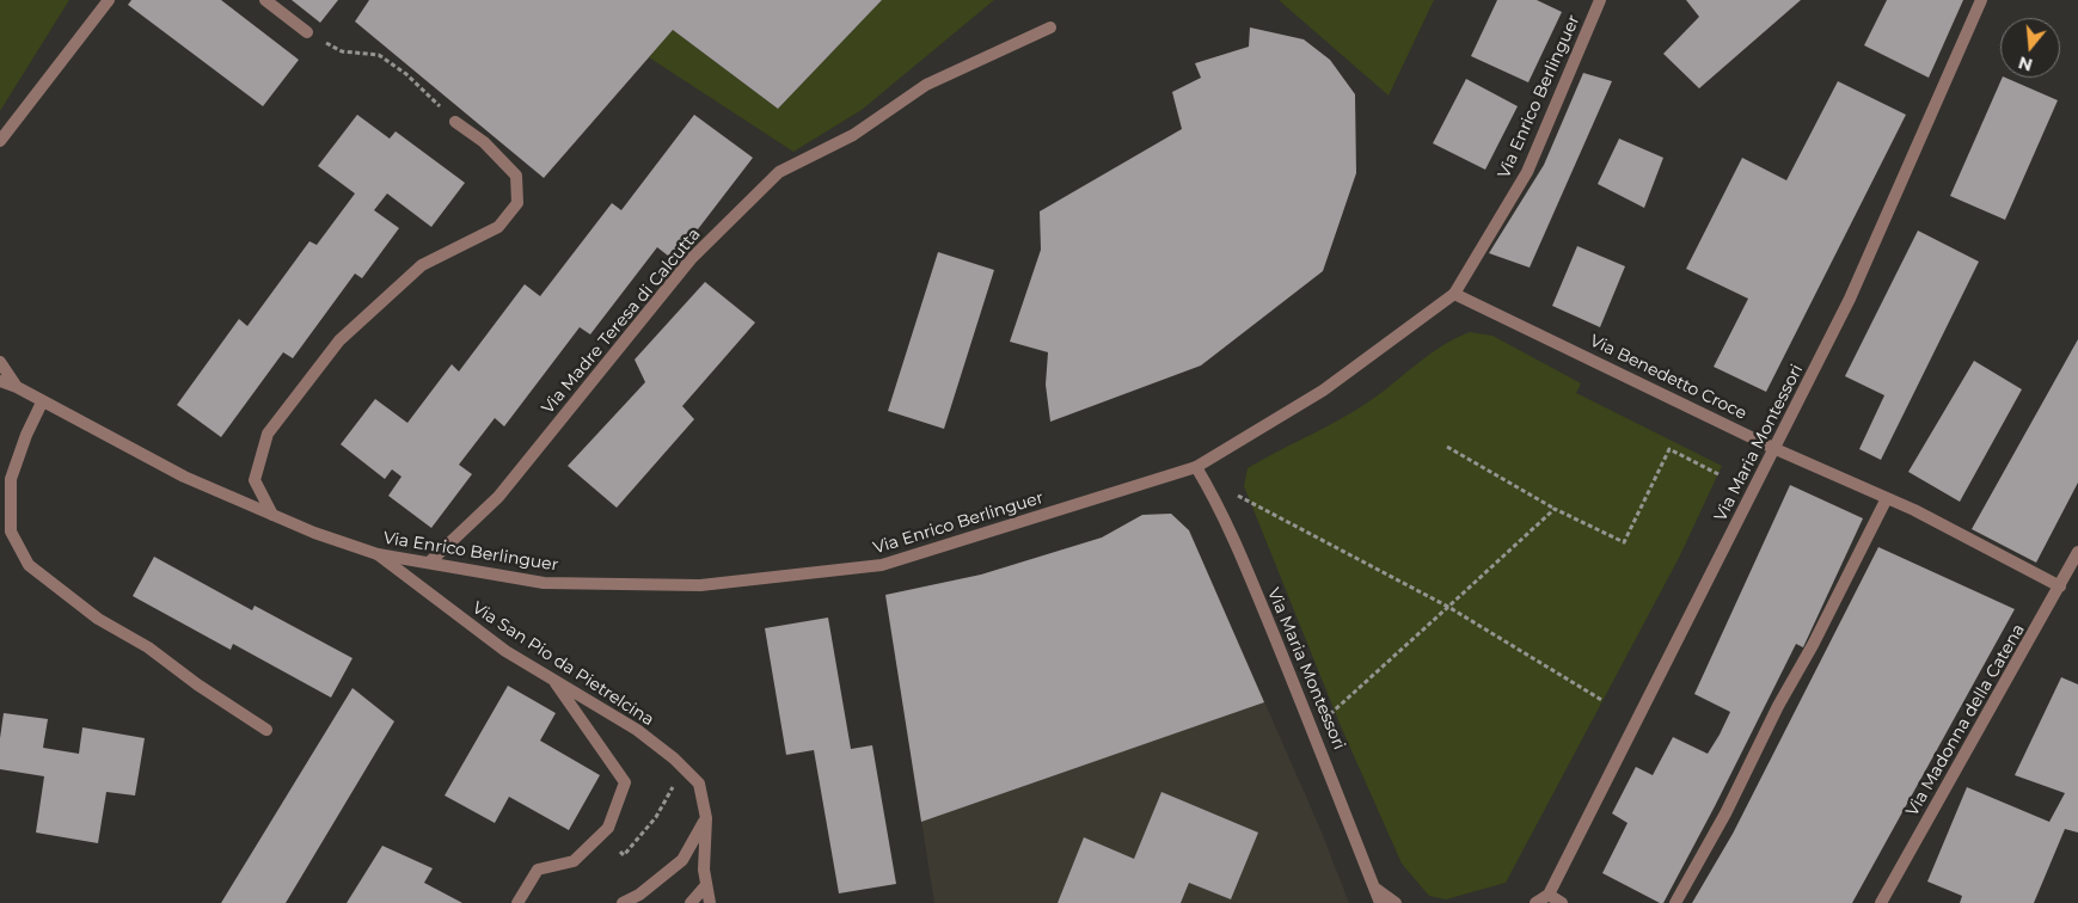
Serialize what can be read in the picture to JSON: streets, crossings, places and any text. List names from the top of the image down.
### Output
{
  "streets": {
    "street": [
      "Via Enrico Berlinguer",
      "Via Madre Teresa di Calcutta",
      "Via Benedetto Croce",
      "Via Maria Montessori",
      "Via San Pio da Pietrelcina",
      "Via Madonna della Catena"
    ]
  },
  "crossings": [
    ["Via Enrico Berlinguer", "Via Madre Teresa di Calcutta"],
    ["Via Enrico Berlinguer", "Via Benedetto Croce"],
    ["Via Enrico Berlinguer", "Via Maria Montessori"],
    ["Via Enrico Berlinguer", "Via San Pio da Pietrelcina"],
    ["Via Benedetto Croce", "Via Maria Montessori"],
    ["Via Benedetto Croce", "Via Madonna della Catena"]
  ],
  "north": "bottom"
}
